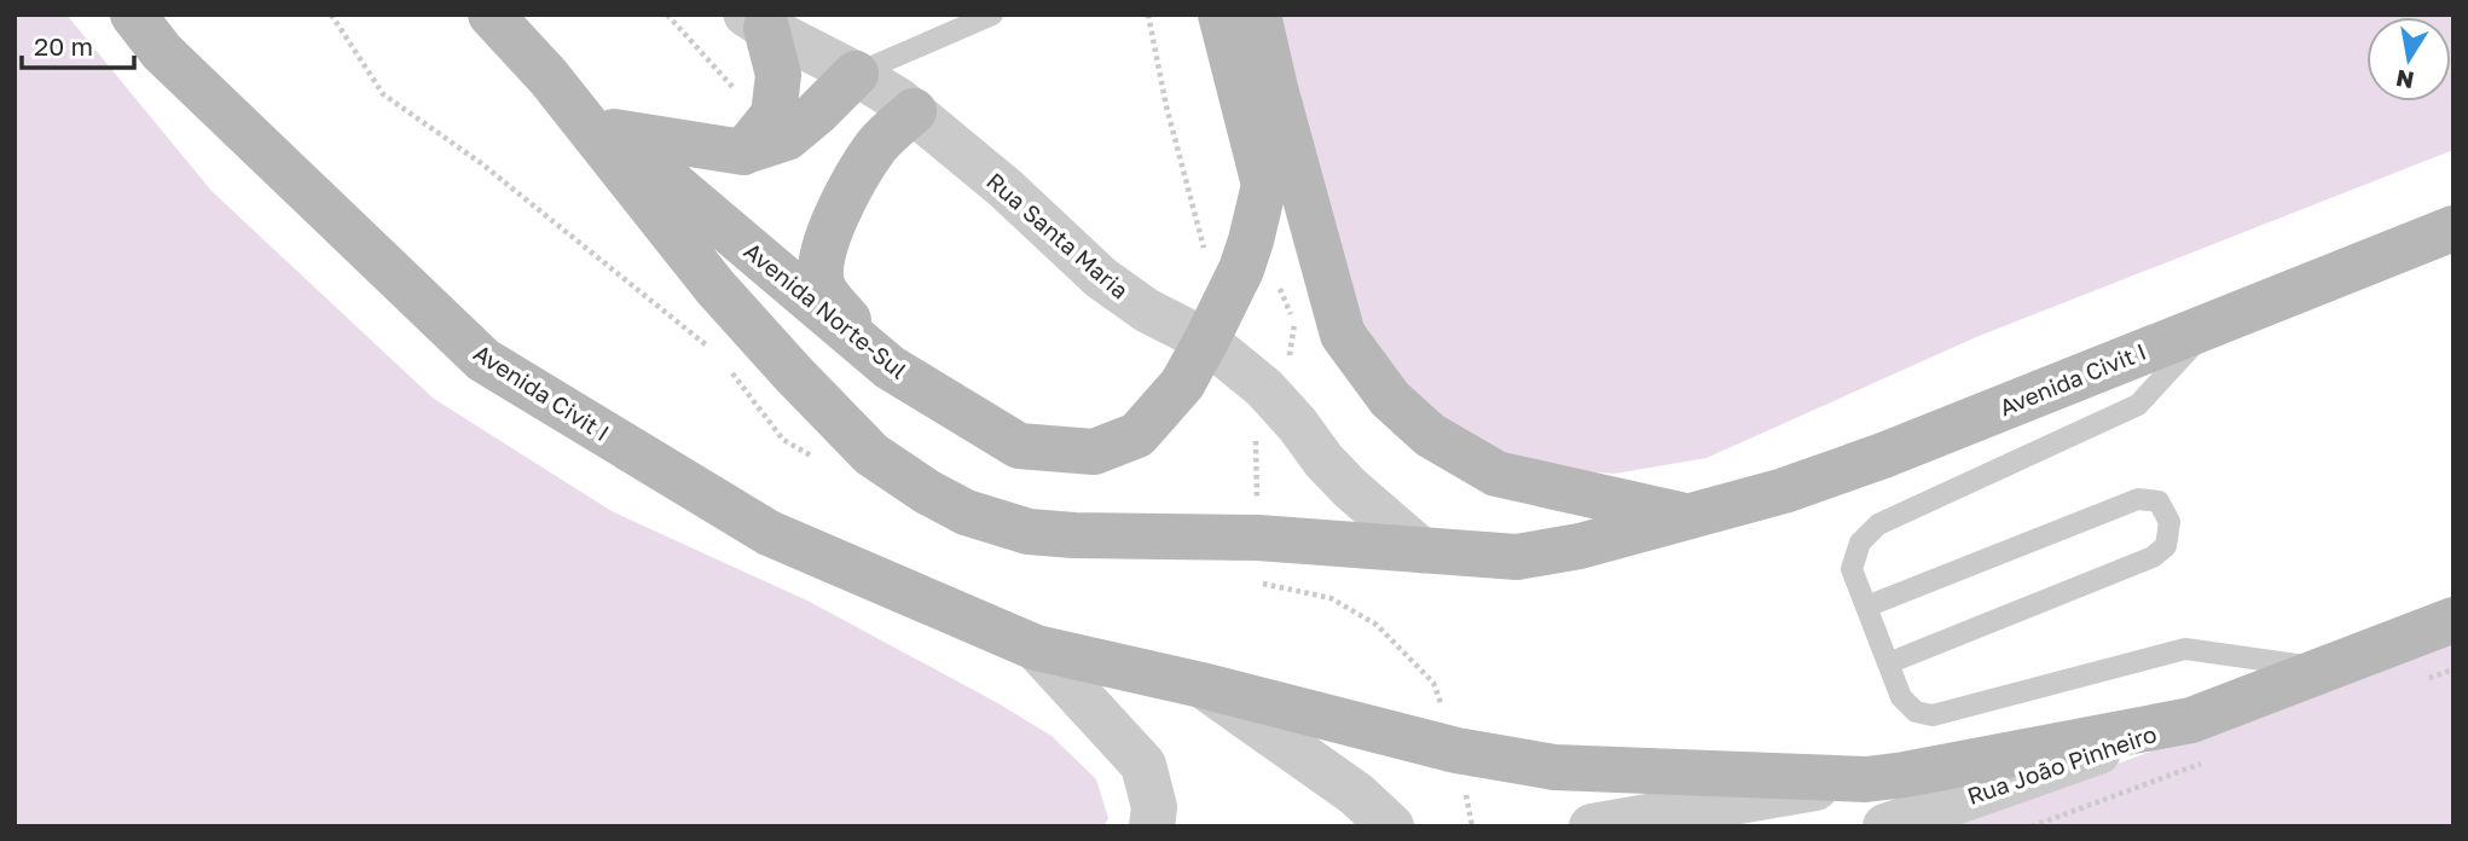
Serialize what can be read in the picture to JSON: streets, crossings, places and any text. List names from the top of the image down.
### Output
{
  "streets": {
    "main road": ["Avenida Norte-Sul", "Avenida Civit I"],
    "street": ["Rua Santa Maria", "Rua João Pinheiro"]
  },
  "crossings": [
    ["Rua Santa Maria", "Avenida Norte-Sul"],
    ["Rua Santa Maria", "Avenida Civit I"],
    ["Avenida Norte-Sul", "Avenida Civit I"],
    ["Avenida Civit I", "Rua João Pinheiro"]
  ],
  "scale_bar": "20 m",
  "north": "bottom"
}
